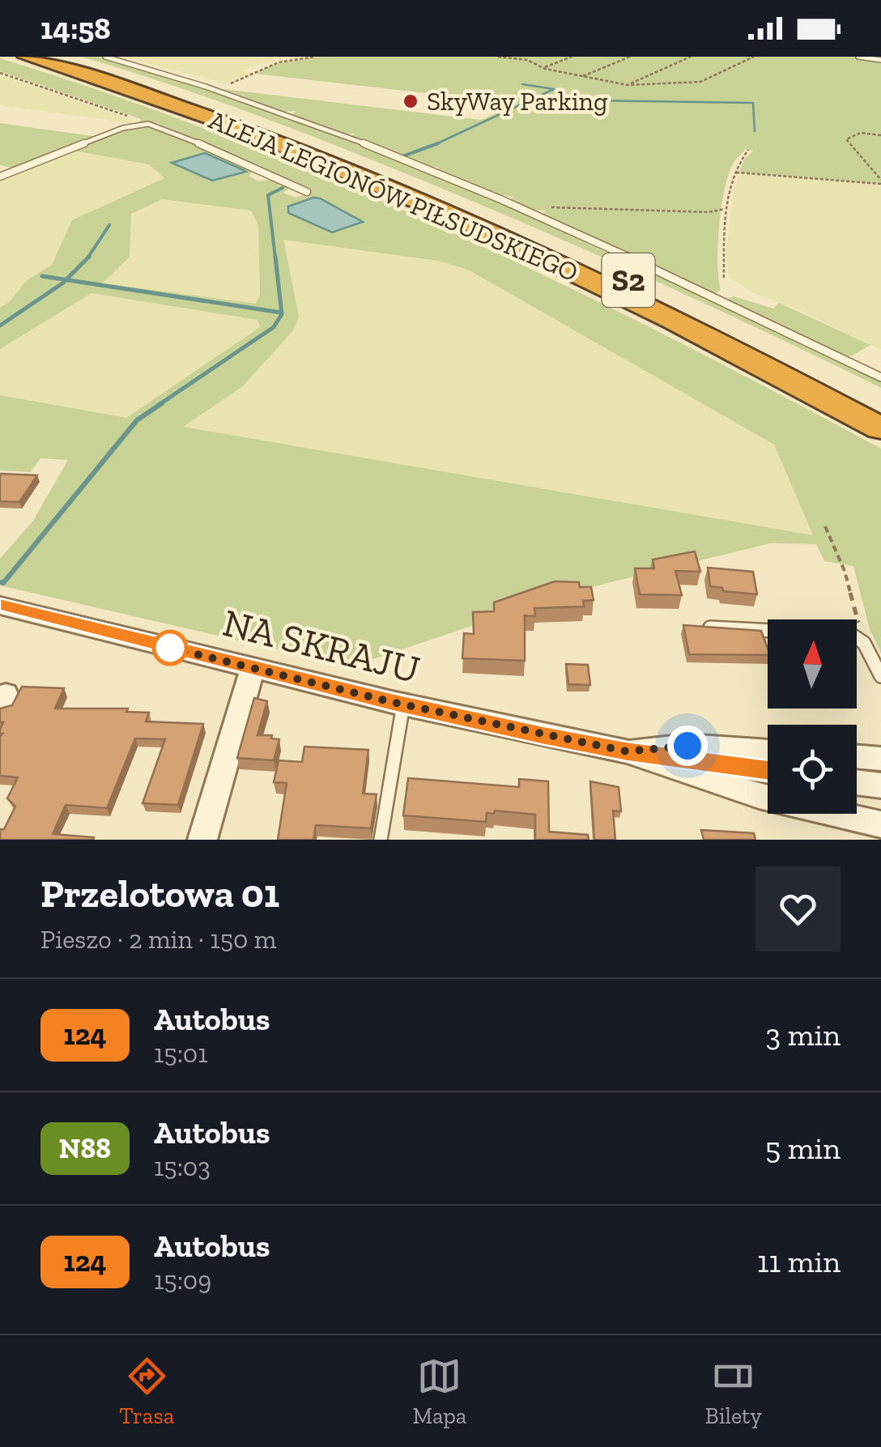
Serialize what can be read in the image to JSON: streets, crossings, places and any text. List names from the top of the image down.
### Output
{
  "streets": {
    "highway": ["ALEJA LEGIONÓW PIŁSUDSKIEGO", "S2"],
    "street": ["NA SKRAJU"]
  },
  "places": ["SkyWay Parking"],
  "lines": ["bus line 124"],
  "north": "top",
  "page": {
    "status": "14:58",
    "heading": ["Przelotowa 01", "Pieszo · 2 min · 150 m"],
    "list": [
      {
        "mark": "124",
        "name": "Autobus",
        "note": "15:01",
        "value": "3 min"
      },
      {
        "mark": "N88",
        "name": "Autobus",
        "note": "15:03",
        "value": "5 min"
      },
      {
        "mark": "124",
        "name": "Autobus",
        "note": "15:09",
        "value": "11 min"
      }
    ],
    "tabs": ["Trasa", "Mapa", "Bilety"]
  }
}
